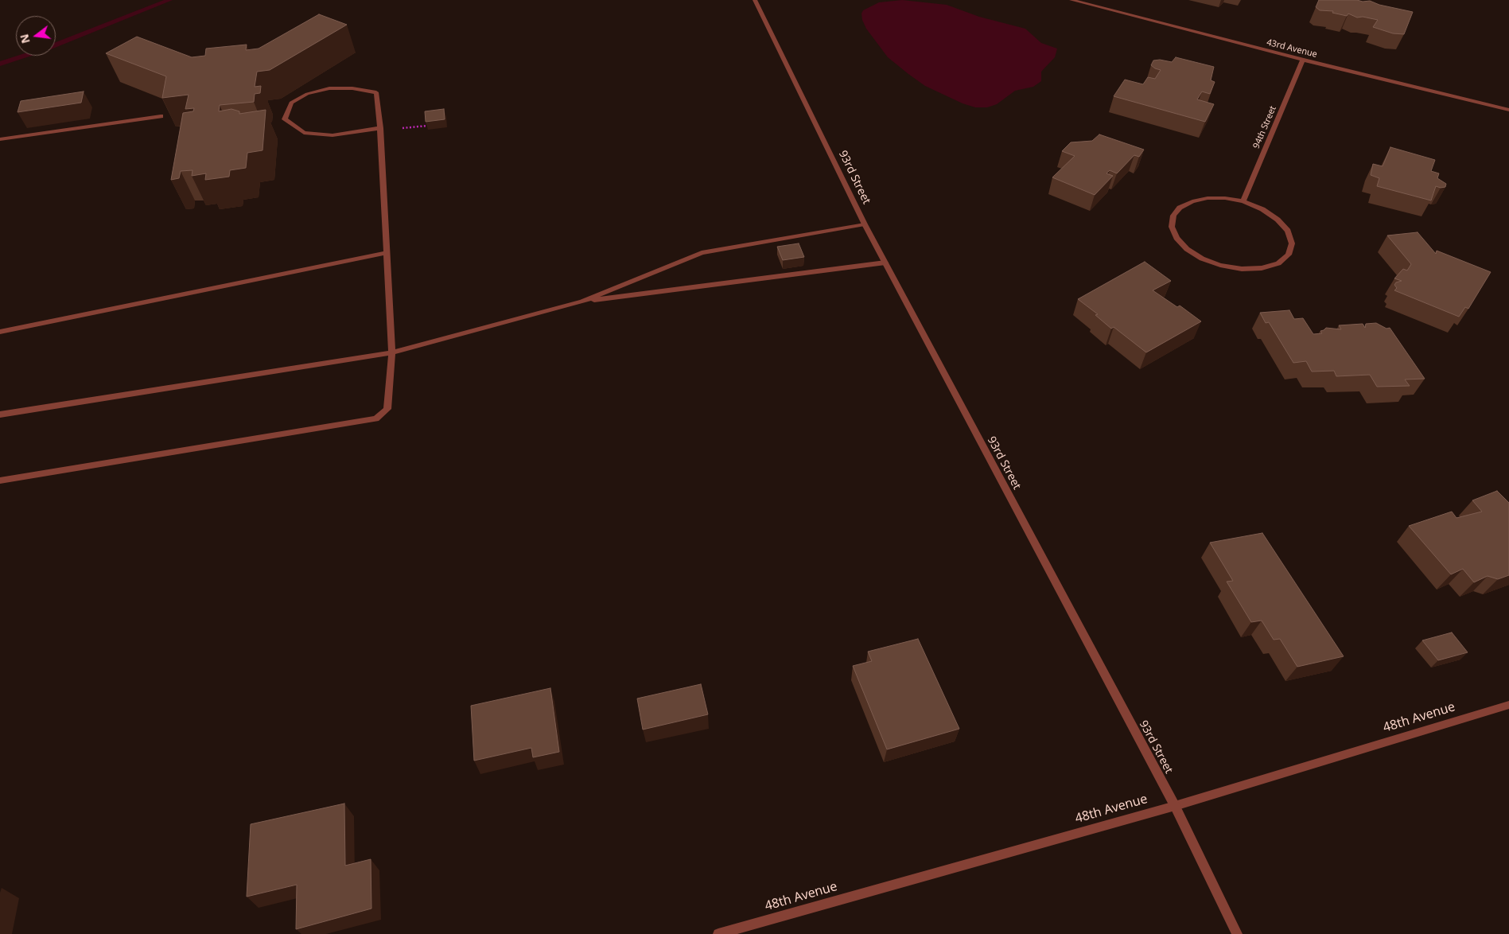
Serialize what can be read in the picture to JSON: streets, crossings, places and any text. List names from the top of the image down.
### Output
{
  "streets": {
    "street": [
      "43rd Avenue",
      "94th Street",
      "93rd Street",
      "48th Avenue"
    ]
  },
  "crossings": [
    ["43rd Avenue", "94th Street"],
    ["93rd Street", "48th Avenue"]
  ],
  "north": "left"
}
